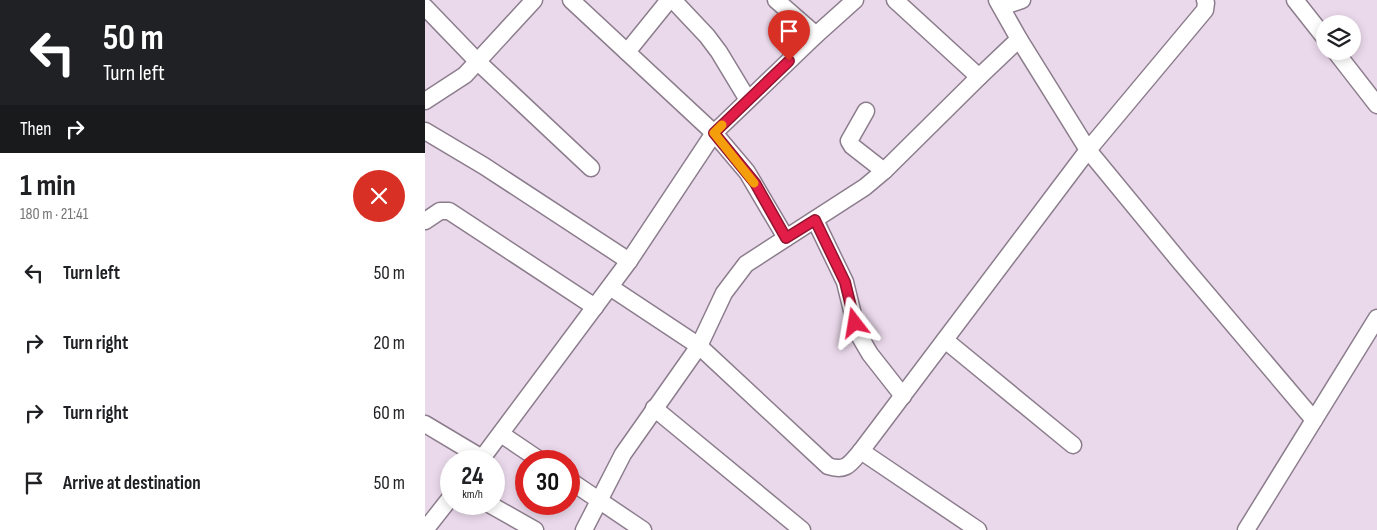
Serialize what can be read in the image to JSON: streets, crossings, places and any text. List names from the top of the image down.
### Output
{
  "page": {
    "turn": ["50 m", "Turn left"],
    "then": "Then",
    "heading": ["1 min", "180 m · 21:41"],
    "list": [
      {
        "name": "Turn left",
        "value": "50 m"
      },
      {
        "name": "Turn right",
        "value": "20 m"
      },
      {
        "name": "Turn right",
        "value": "60 m"
      },
      {
        "name": "Arrive at destination",
        "value": "50 m"
      }
    ],
    "speed": "24 km/h",
    "limit": "30"
  }
}
